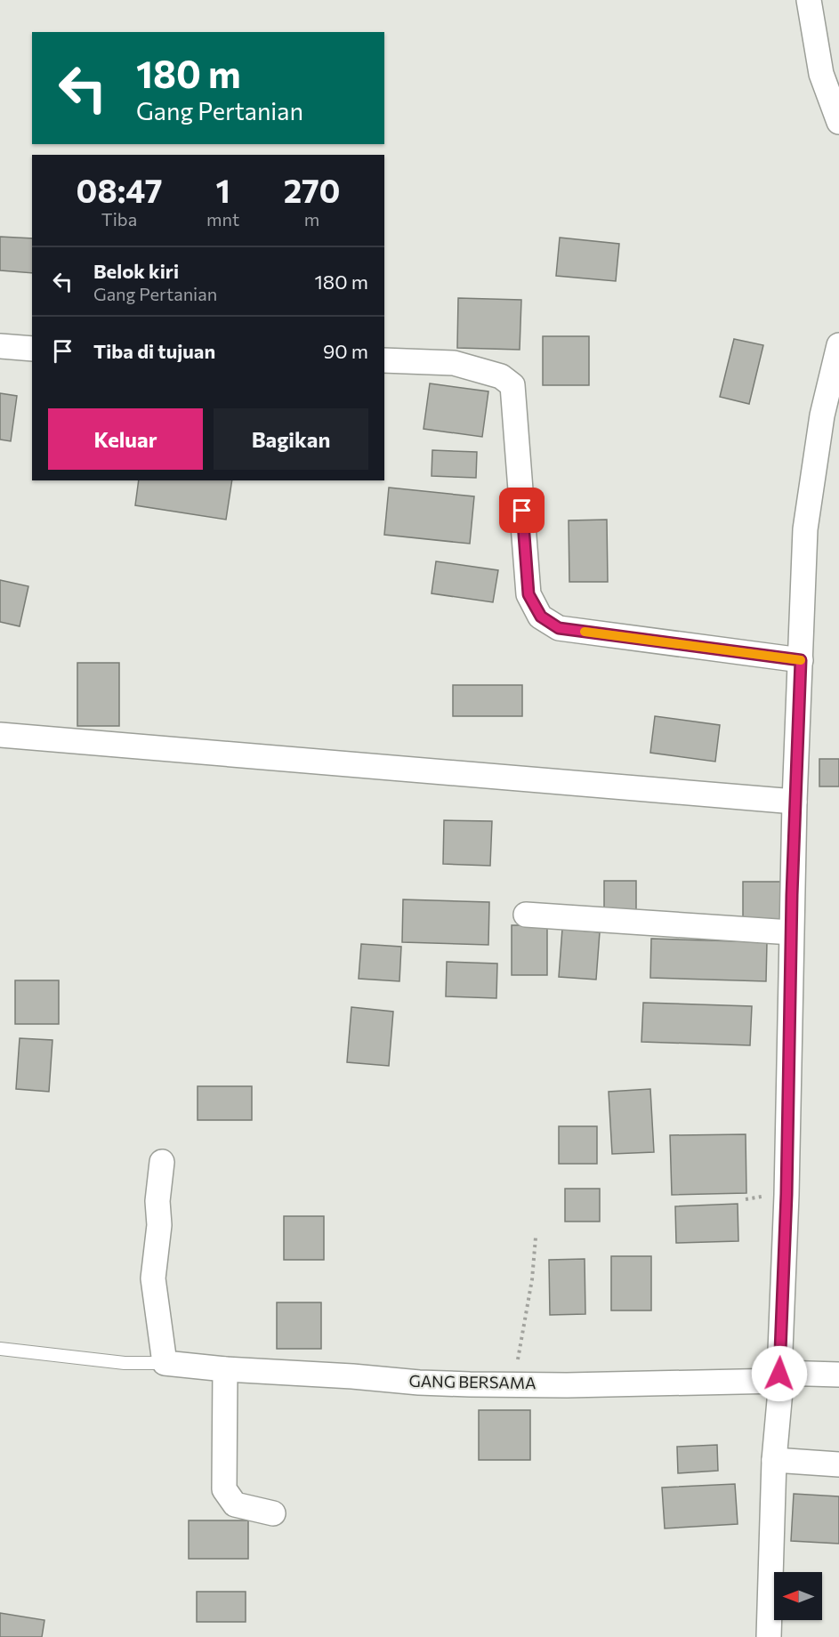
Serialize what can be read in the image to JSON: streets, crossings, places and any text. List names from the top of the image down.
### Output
{
  "streets": {
    "street": ["GANG BERSAMA"]
  },
  "north": "left",
  "page": {
    "turn": ["180 m", "Gang Pertanian"],
    "eta": [
      "08:47",
      "Tiba",
      "1",
      "mnt",
      "270",
      "m"
    ],
    "list": [
      {
        "name": "Belok kiri",
        "note": "Gang Pertanian",
        "value": "180 m"
      },
      {
        "name": "Tiba di tujuan",
        "value": "90 m"
      }
    ],
    "buttons": ["Keluar", "Bagikan"]
  }
}
